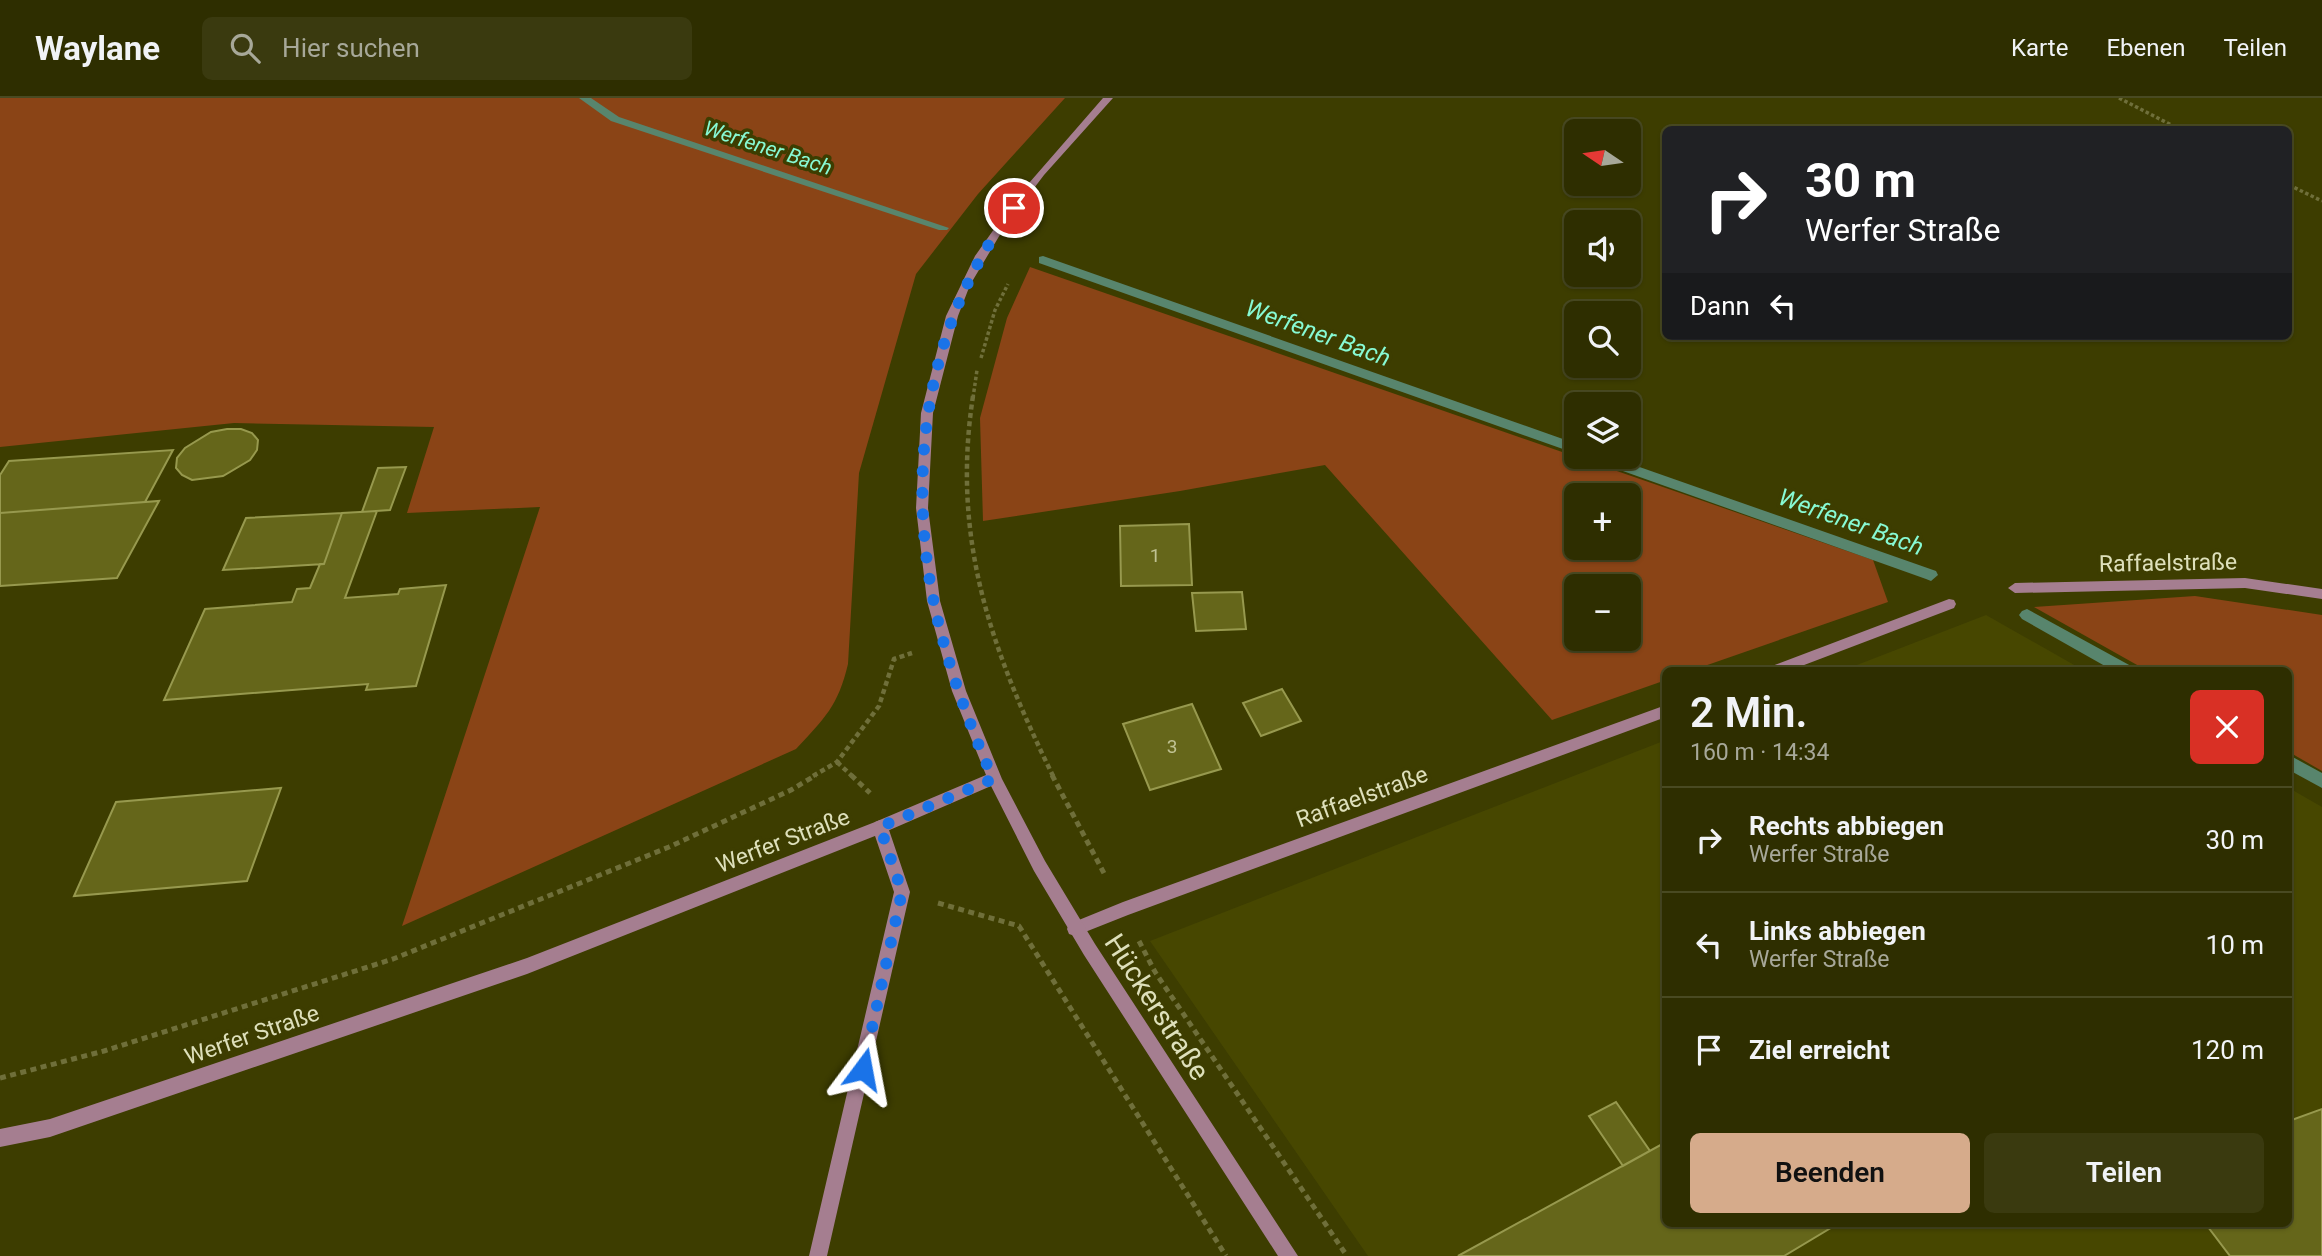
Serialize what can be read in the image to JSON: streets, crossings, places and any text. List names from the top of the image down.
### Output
{
  "streets": {
    "street": ["Raffaelstraße", "Werfer Straße", "Hückerstraße"]
  },
  "crossings": [
    ["Raffaelstraße", "Hückerstraße"],
    ["Werfer Straße", "Hückerstraße"]
  ],
  "water": ["Werfener Bach"],
  "house_numbers": ["1", "3"],
  "north": "left",
  "page": {
    "header": "Waylane",
    "search": "Hier suchen",
    "nav": ["Karte", "Ebenen", "Teilen"],
    "map_buttons": ["+", "−"],
    "turn": ["30 m", "Werfer Straße"],
    "then": "Dann",
    "heading": ["2 Min.", "160 m · 14:34"],
    "list": [
      {
        "name": "Rechts abbiegen",
        "note": "Werfer Straße",
        "value": "30 m"
      },
      {
        "name": "Links abbiegen",
        "note": "Werfer Straße",
        "value": "10 m"
      },
      {
        "name": "Ziel erreicht",
        "value": "120 m"
      }
    ],
    "buttons": ["Beenden", "Teilen"]
  }
}
